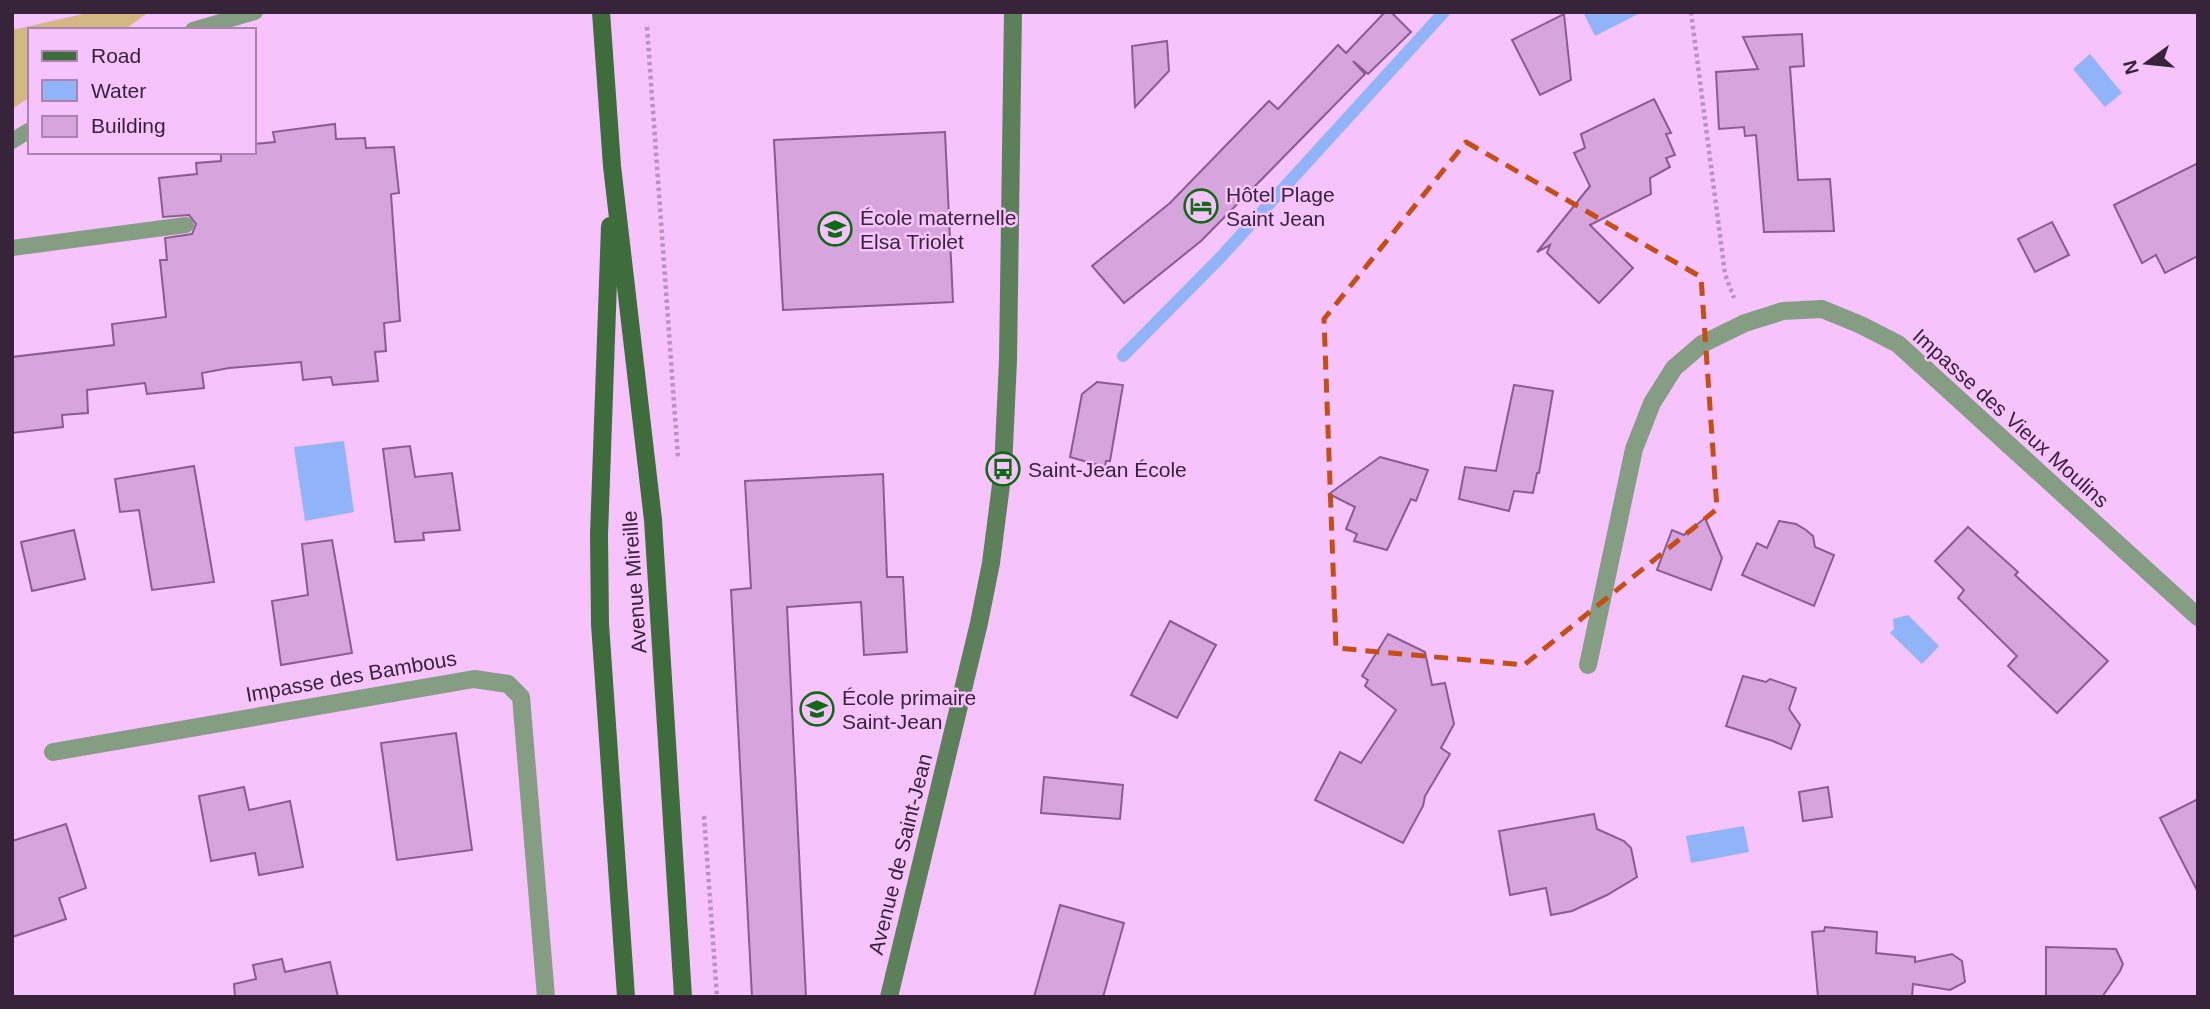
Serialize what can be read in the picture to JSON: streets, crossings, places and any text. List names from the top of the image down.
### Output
{
  "streets": {
    "main road": ["Avenue Mireille"],
    "street": ["Impasse des Vieux Moulins", "Impasse des Bambous", "Avenue de Saint-Jean"]
  },
  "places": {
    "hotel": ["Hôtel Plage Saint Jean"],
    "school or university": ["École maternelle Elsa Triolet", "École primaire Saint-Jean"],
    "bus stop": ["Saint-Jean École"]
  },
  "legend": ["Road", "Water", "Building"],
  "north": "left"
}
